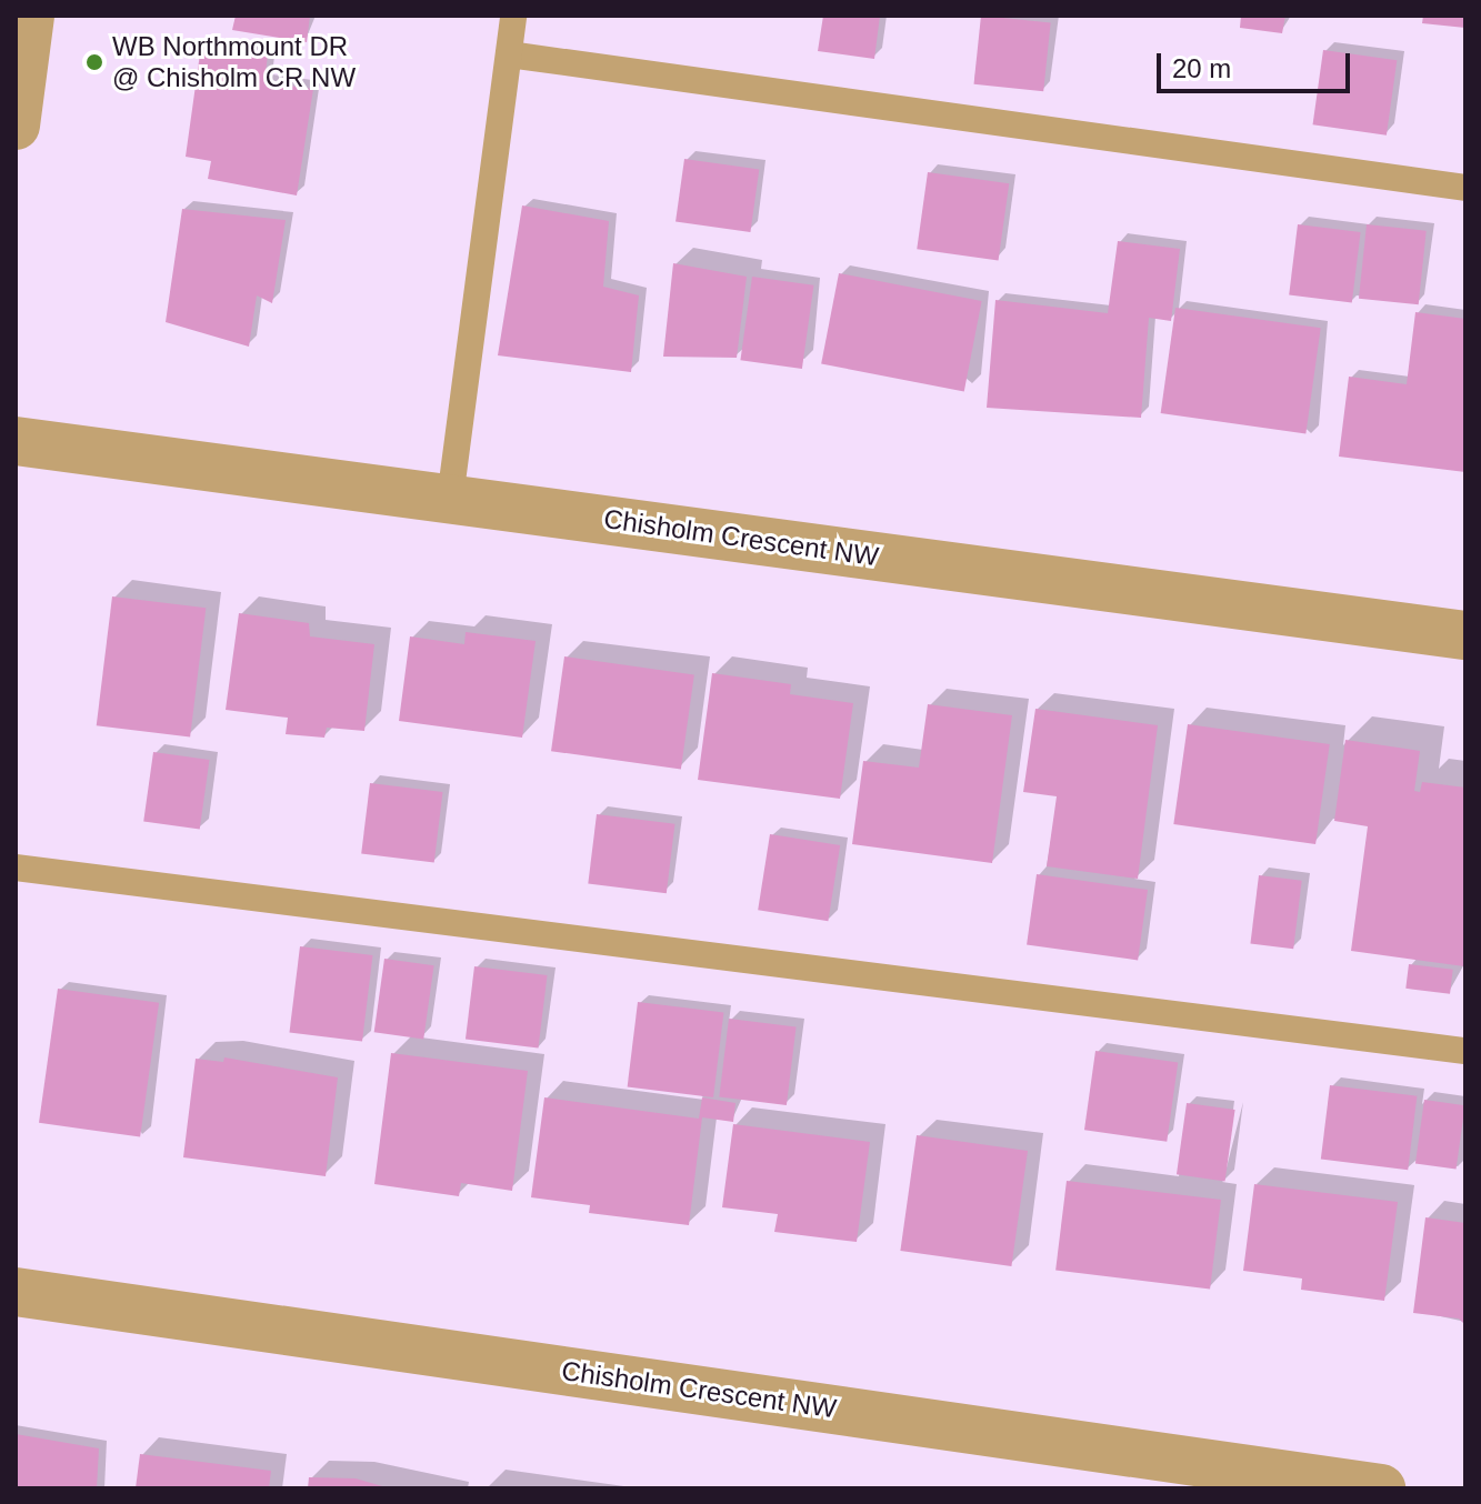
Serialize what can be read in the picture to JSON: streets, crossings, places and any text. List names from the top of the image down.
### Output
{
  "streets": {
    "street": ["Chisholm Crescent NW"]
  },
  "places": ["WB Northmount DR @ Chisholm CR NW"],
  "scale_bar": "20 m"
}
